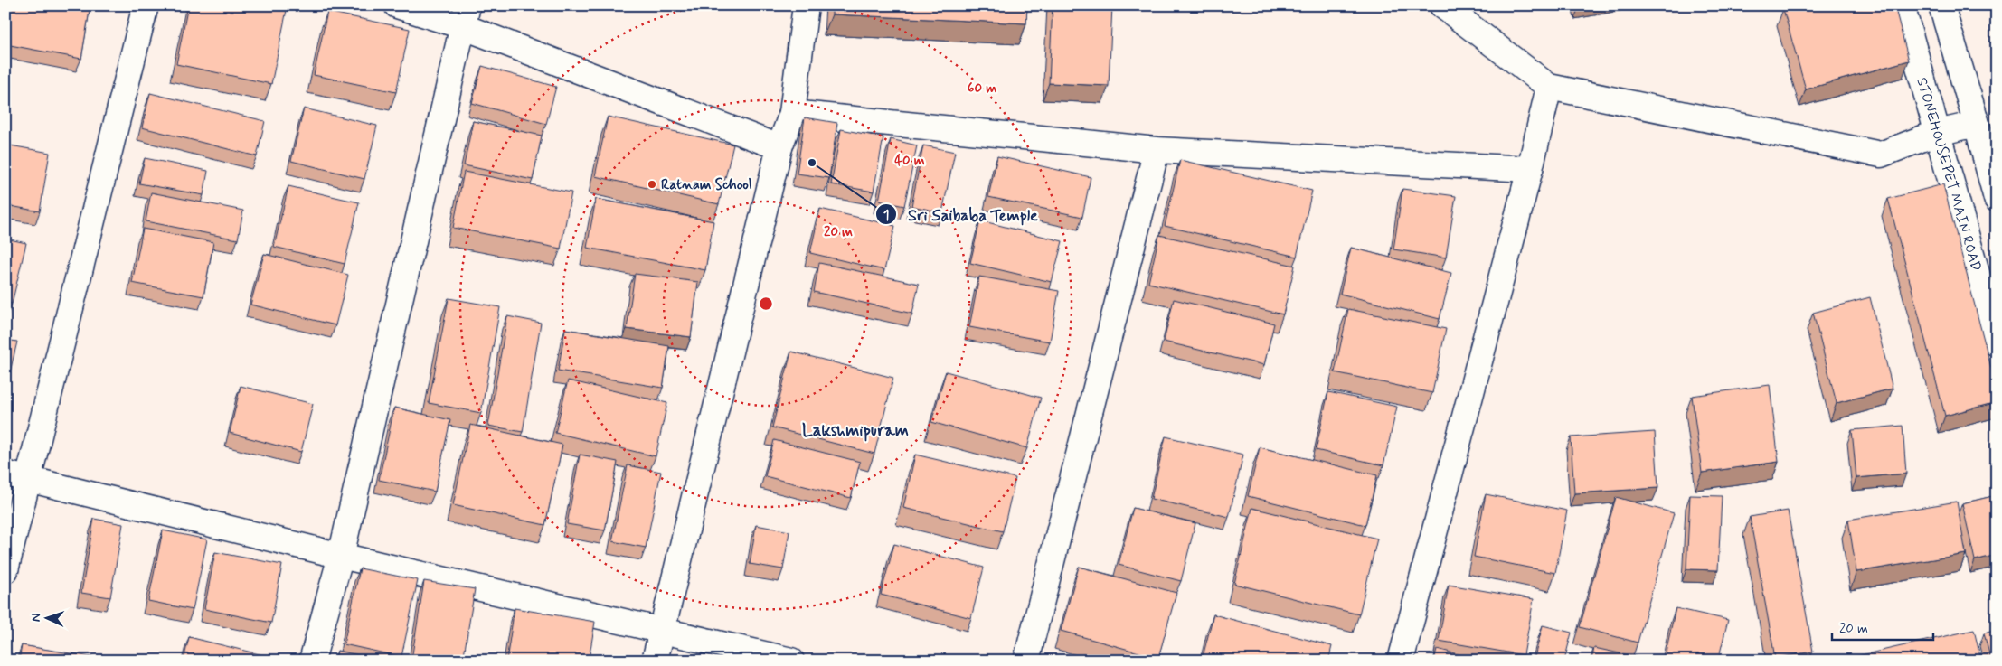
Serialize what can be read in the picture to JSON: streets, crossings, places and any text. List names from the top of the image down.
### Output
{
  "streets": {
    "street": ["STONEHOUSEPET MAIN ROAD"]
  },
  "districts": ["Lakshmipuram"],
  "places": ["Sri Saibaba Temple", "Ratnam School"],
  "scale_bar": "20 m",
  "north": "left",
  "rings": ["60 m", "40 m", "20 m"]
}
